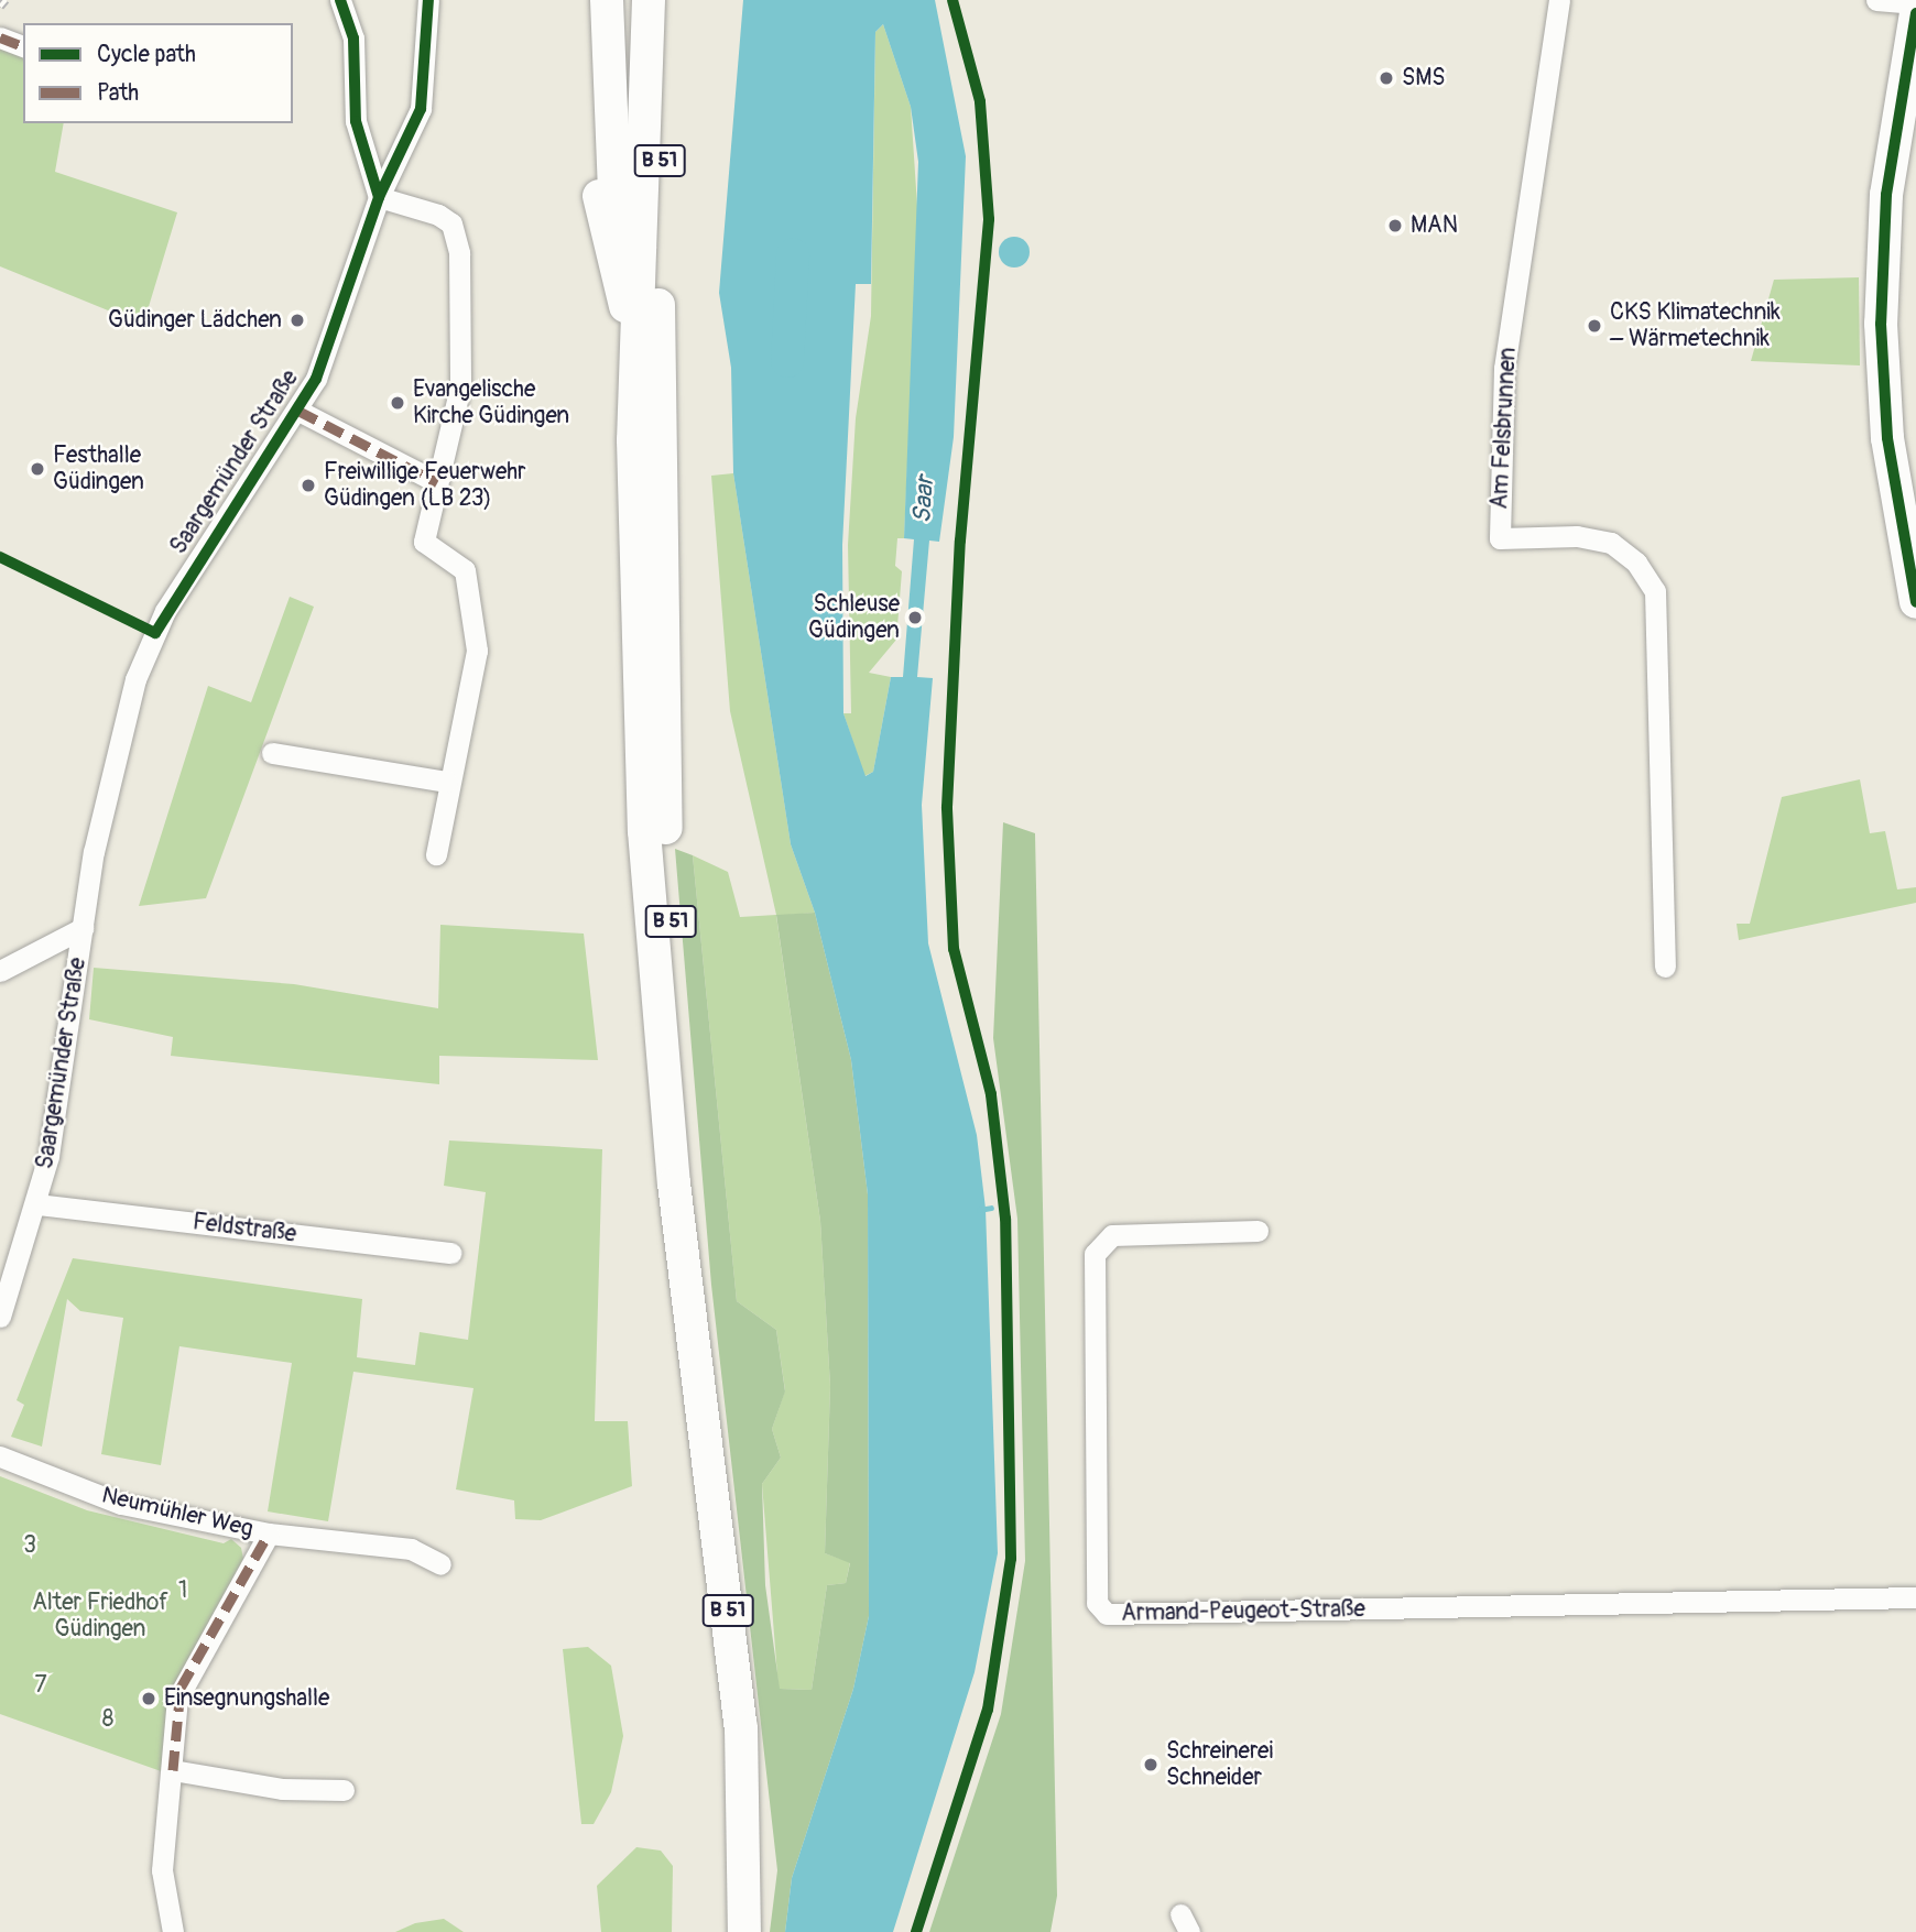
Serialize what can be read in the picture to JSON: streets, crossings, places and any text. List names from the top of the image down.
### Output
{
  "streets": {
    "main road": ["B 51"],
    "street": [
      "Am Felsbrunnen",
      "Saargemünder Straße",
      "Feldstraße",
      "Neumühler Weg",
      "Armand-Peugeot-Straße"
    ]
  },
  "crossings": [
    ["Saargemünder Straße", "Feldstraße"]
  ],
  "water": ["Saar"],
  "parks": [
    "3",
    "1",
    "Alter Friedhof Güdingen",
    "7",
    "8"
  ],
  "places": [
    "SMS",
    "MAN",
    "Güdinger Lädchen",
    "CKS Klimatechnik – Wärmetechnik",
    "Evangelische Kirche Güdingen",
    "Festhalle Güdingen",
    "Freiwillige Feuerwehr Güdingen (LB 23)",
    "Schleuse Güdingen",
    "Einsegnungshalle",
    "Schreinerei Schneider"
  ],
  "legend": ["Cycle path", "Path"]
}
